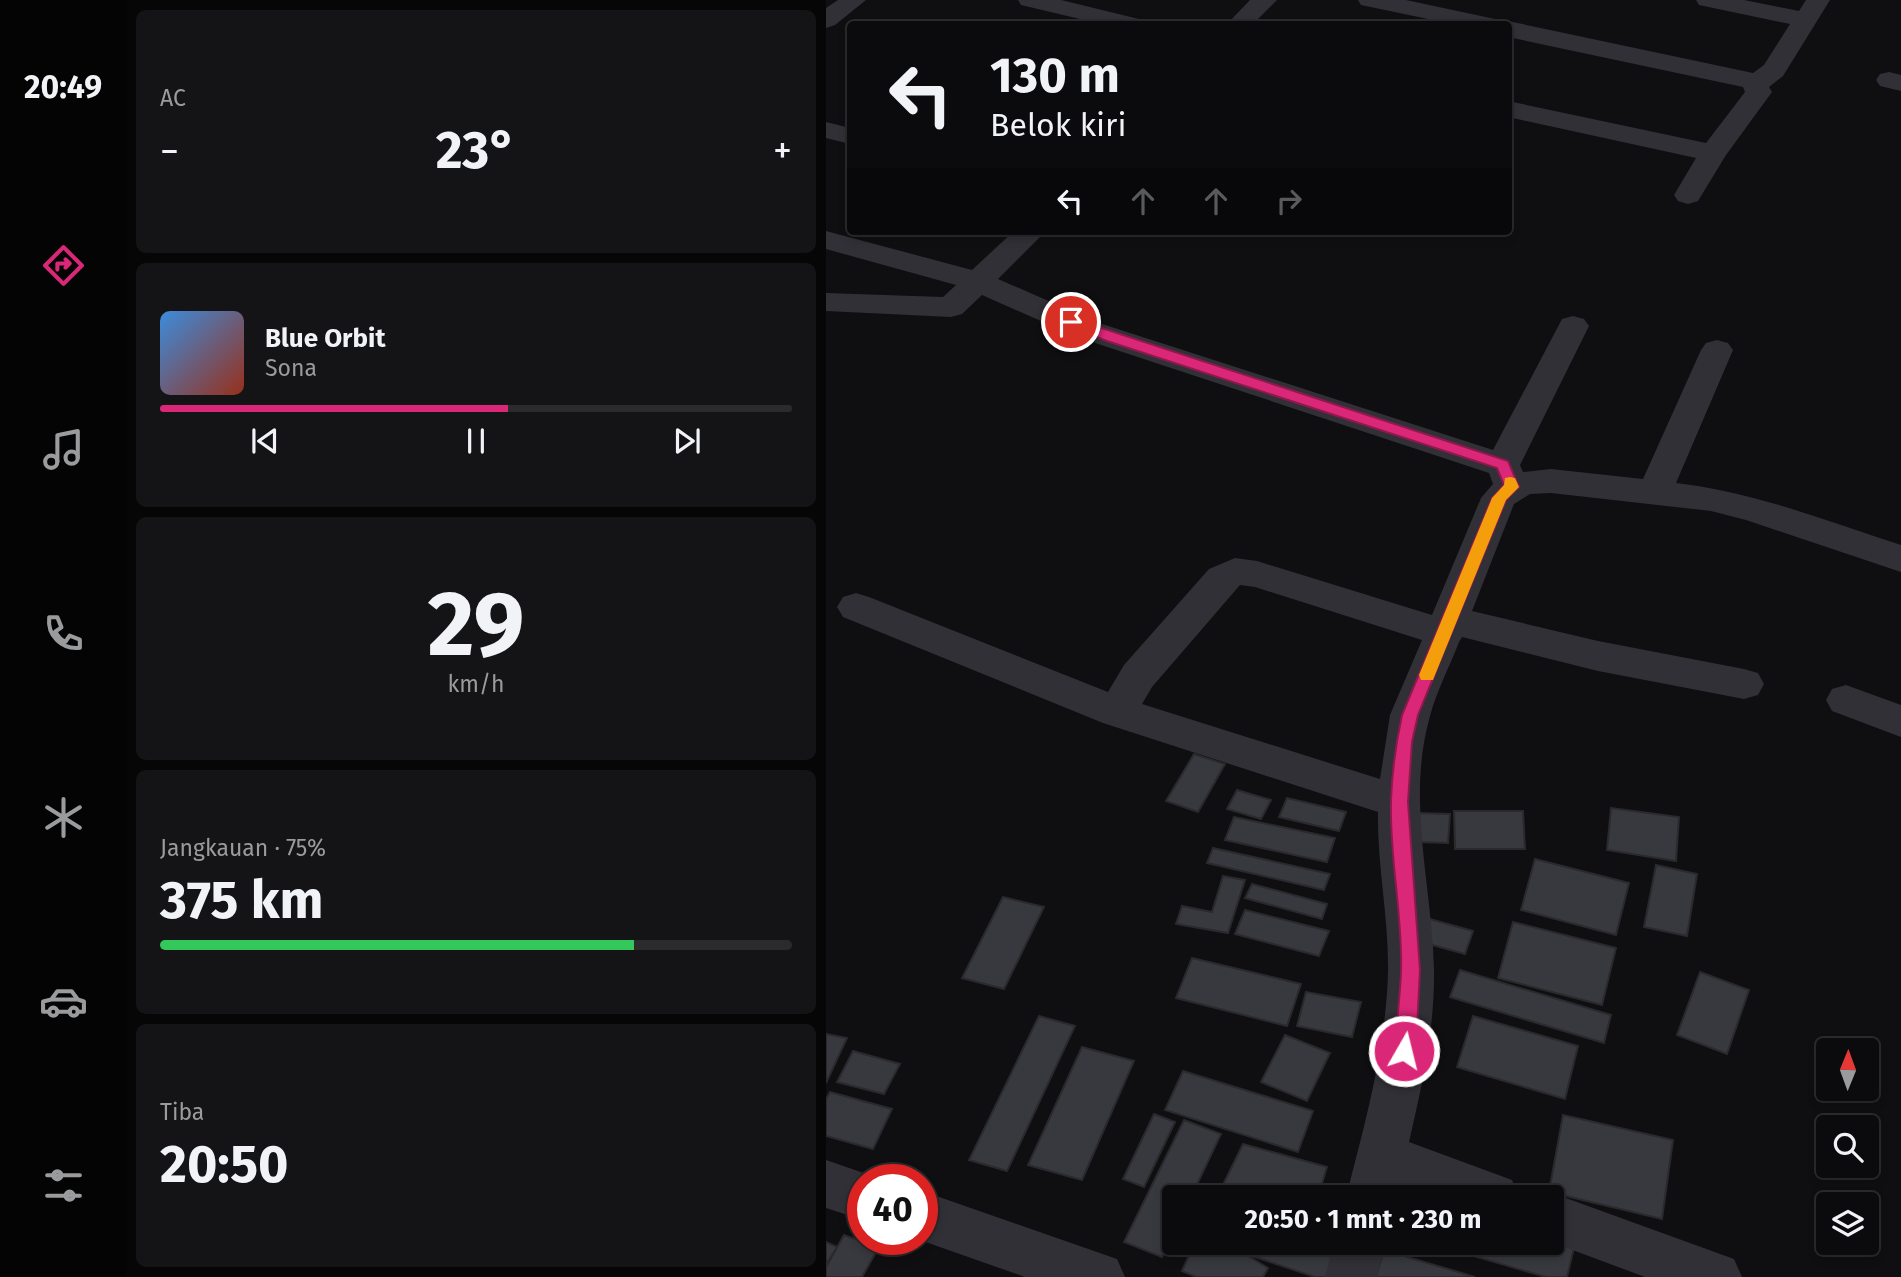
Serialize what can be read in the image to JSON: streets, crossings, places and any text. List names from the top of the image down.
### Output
{
  "north": "top",
  "page": {
    "tabs": "20:49",
    "tile": [
      "AC",
      ["29", "km/h"],
      ["Jangkauan · 75%", "375 km"],
      ["Tiba", "20:50"]
    ],
    "turn": ["130 m", "Belok kiri"],
    "heat": ["−", "23°", "+"],
    "song": ["Blue Orbit", "Sona"],
    "limit": "40",
    "trip": "20:50 · 1 mnt · 230 m"
  }
}
